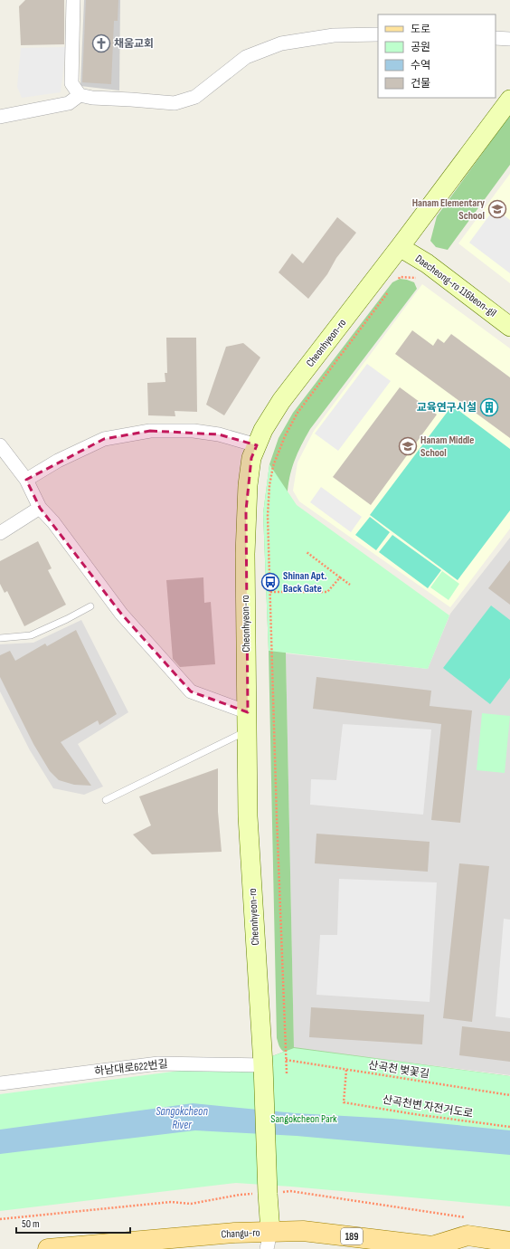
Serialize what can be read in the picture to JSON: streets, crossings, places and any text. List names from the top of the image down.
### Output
{
  "streets": {
    "main road": [
      "Daecheong-ro 116beon-gil",
      "Cheonhyeon-ro",
      "Changu-ro",
      "189"
    ],
    "street": ["하남대로622번길"],
    "path": ["산곡천 벚꽃길", "산곡천변 자전거도로"]
  },
  "crossings": [
    ["Daecheong-ro 116beon-gil", "Cheonhyeon-ro"],
    ["Cheonhyeon-ro", "하남대로622번길"],
    ["Cheonhyeon-ro", "Changu-ro"],
    ["산곡천 벚꽃길", "산곡천변 자전거도로"]
  ],
  "water": ["Sangokcheon River"],
  "parks": ["Sangokcheon Park"],
  "places": {
    "church": ["채움교회"],
    "school or university": ["Hanam Elementary School", "Hanam Middle School"],
    "building": ["교육연구시설"],
    "bus stop": ["Shinan Apt. Back Gate"]
  },
  "legend": [
    "도로",
    "공원",
    "수역",
    "건물"
  ],
  "scale_bar": "50 m"
}
